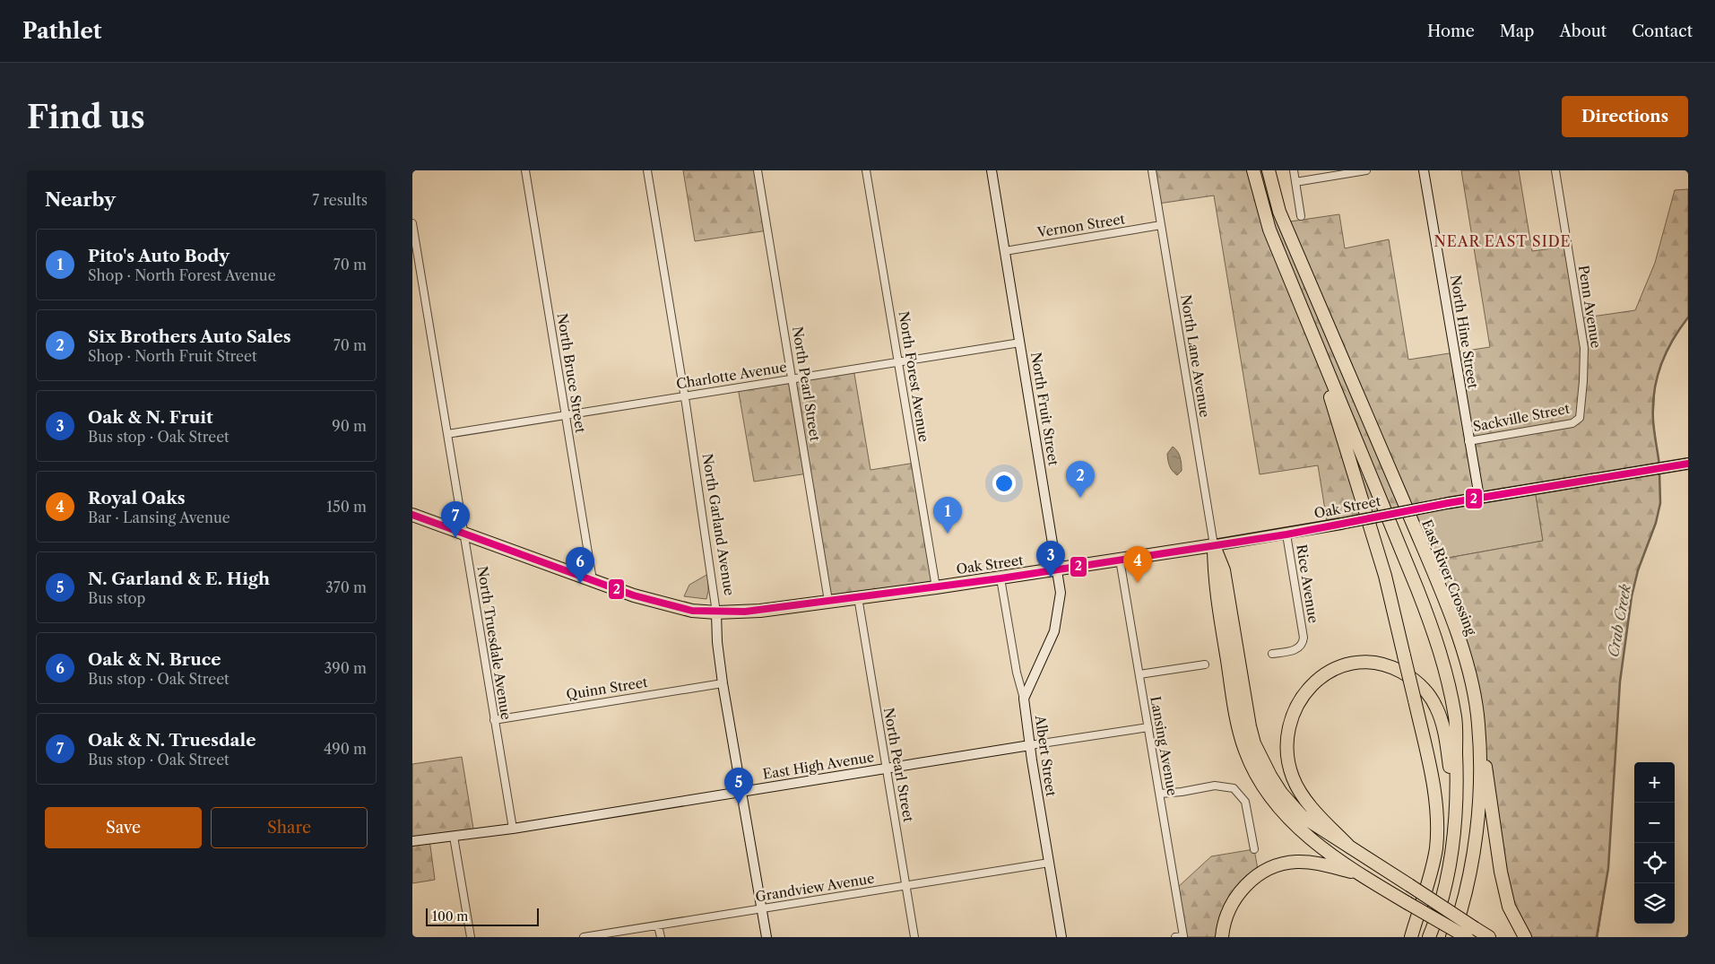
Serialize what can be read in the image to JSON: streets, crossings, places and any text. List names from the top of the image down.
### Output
{
  "streets": {
    "highway": ["Oak Street", "East River Crossing"],
    "main road": [
      "North Hine Street",
      "North Fruit Street",
      "North Garland Avenue",
      "Albert Street",
      "East High Avenue"
    ],
    "street": [
      "Vernon Street",
      "Penn Avenue",
      "North Lane Avenue",
      "North Bruce Street",
      "Charlotte Avenue",
      "North Forest Avenue",
      "North Pearl Street",
      "Sackville Street",
      "Rice Avenue",
      "North Truesdale Avenue",
      "Quinn Street",
      "Lansing Avenue",
      "Grandview Avenue"
    ]
  },
  "crossings": [
    ["Vernon Street", "North Lane Avenue"],
    ["Vernon Street", "North Fruit Street"],
    ["Penn Avenue", "Sackville Street"],
    ["North Hine Street", "Sackville Street"],
    ["North Hine Street", "Oak Street"],
    ["North Lane Avenue", "Oak Street"],
    ["North Bruce Street", "Charlotte Avenue"],
    ["North Bruce Street", "Oak Street"],
    ["Charlotte Avenue", "North Forest Avenue"],
    ["Charlotte Avenue", "North Pearl Street"],
    ["Charlotte Avenue", "North Fruit Street"],
    ["Charlotte Avenue", "North Garland Avenue"],
    ["Charlotte Avenue", "North Truesdale Avenue"],
    ["North Forest Avenue", "Oak Street"],
    ["North Pearl Street", "Oak Street"],
    ["North Pearl Street", "East High Avenue"],
    ["North Pearl Street", "Grandview Avenue"],
    ["North Fruit Street", "Oak Street"],
    ["North Fruit Street", "Albert Street"],
    ["Oak Street", "North Garland Avenue"],
    ["Oak Street", "Rice Avenue"],
    ["Oak Street", "North Truesdale Avenue"],
    ["Oak Street", "Lansing Avenue"],
    ["Oak Street", "Albert Street"],
    ["North Garland Avenue", "Quinn Street"],
    ["North Garland Avenue", "East High Avenue"],
    ["North Garland Avenue", "Grandview Avenue"],
    ["North Truesdale Avenue", "Quinn Street"],
    ["North Truesdale Avenue", "East High Avenue"],
    ["Lansing Avenue", "East High Avenue"],
    ["Albert Street", "East High Avenue"],
    ["Albert Street", "Grandview Avenue"]
  ],
  "districts": ["NEAR EAST SIDE"],
  "water": ["Crab Creek"],
  "lines": ["transit line 2"],
  "scale_bar": "100 m",
  "page": {
    "header": "Pathlet",
    "nav": [
      "Home",
      "Map",
      "About",
      "Contact"
    ],
    "buttons": [
      "Directions",
      ["Save", "Share"]
    ],
    "title": "Find us",
    "heading": ["Nearby", "7 results"],
    "list": [
      {
        "mark": "1",
        "name": "Pito's Auto Body",
        "note": "Shop · North Forest Avenue",
        "value": "70 m"
      },
      {
        "mark": "2",
        "name": "Six Brothers Auto Sales",
        "note": "Shop · North Fruit Street",
        "value": "70 m"
      },
      {
        "mark": "3",
        "name": "Oak & N. Fruit",
        "note": "Bus stop · Oak Street",
        "value": "90 m"
      },
      {
        "mark": "4",
        "name": "Royal Oaks",
        "note": "Bar · Lansing Avenue",
        "value": "150 m"
      },
      {
        "mark": "5",
        "name": "N. Garland & E. High",
        "note": "Bus stop",
        "value": "370 m"
      },
      {
        "mark": "6",
        "name": "Oak & N. Bruce",
        "note": "Bus stop · Oak Street",
        "value": "390 m"
      },
      {
        "mark": "7",
        "name": "Oak & N. Truesdale",
        "note": "Bus stop · Oak Street",
        "value": "490 m"
      }
    ],
    "pins": [
      "2",
      "1",
      "7",
      "3",
      "4",
      "6",
      "5"
    ],
    "map_buttons": ["+", "−"],
    "scale": "100 m"
  }
}
